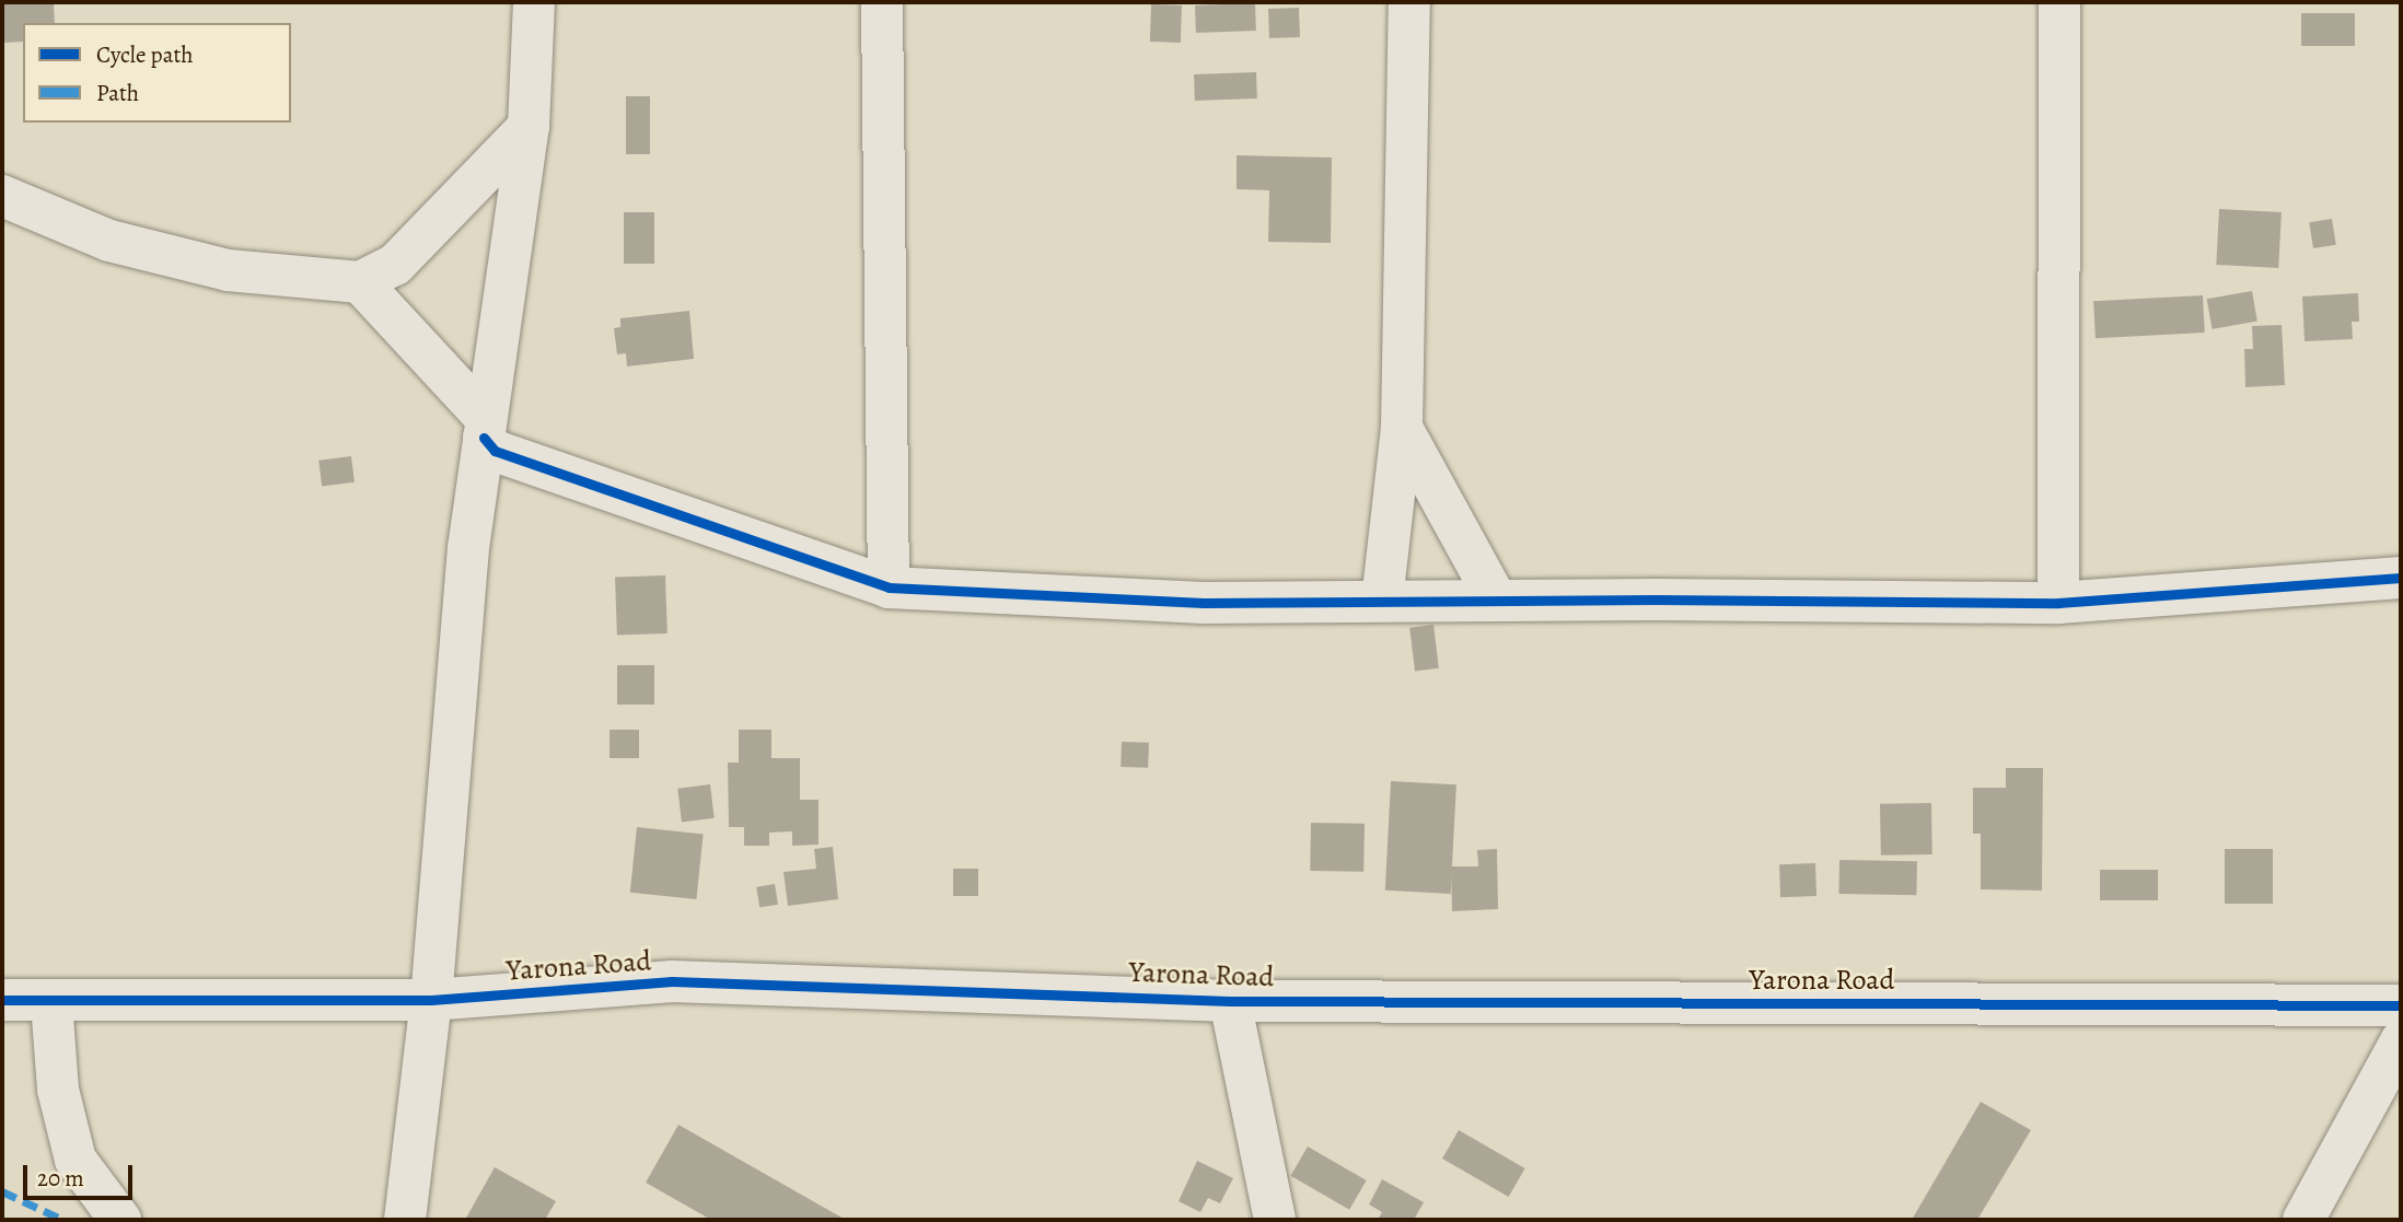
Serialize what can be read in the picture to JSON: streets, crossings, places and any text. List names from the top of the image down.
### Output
{
  "streets": {
    "street": ["Yarona Road"]
  },
  "legend": ["Cycle path", "Path"],
  "scale_bar": "20 m"
}
